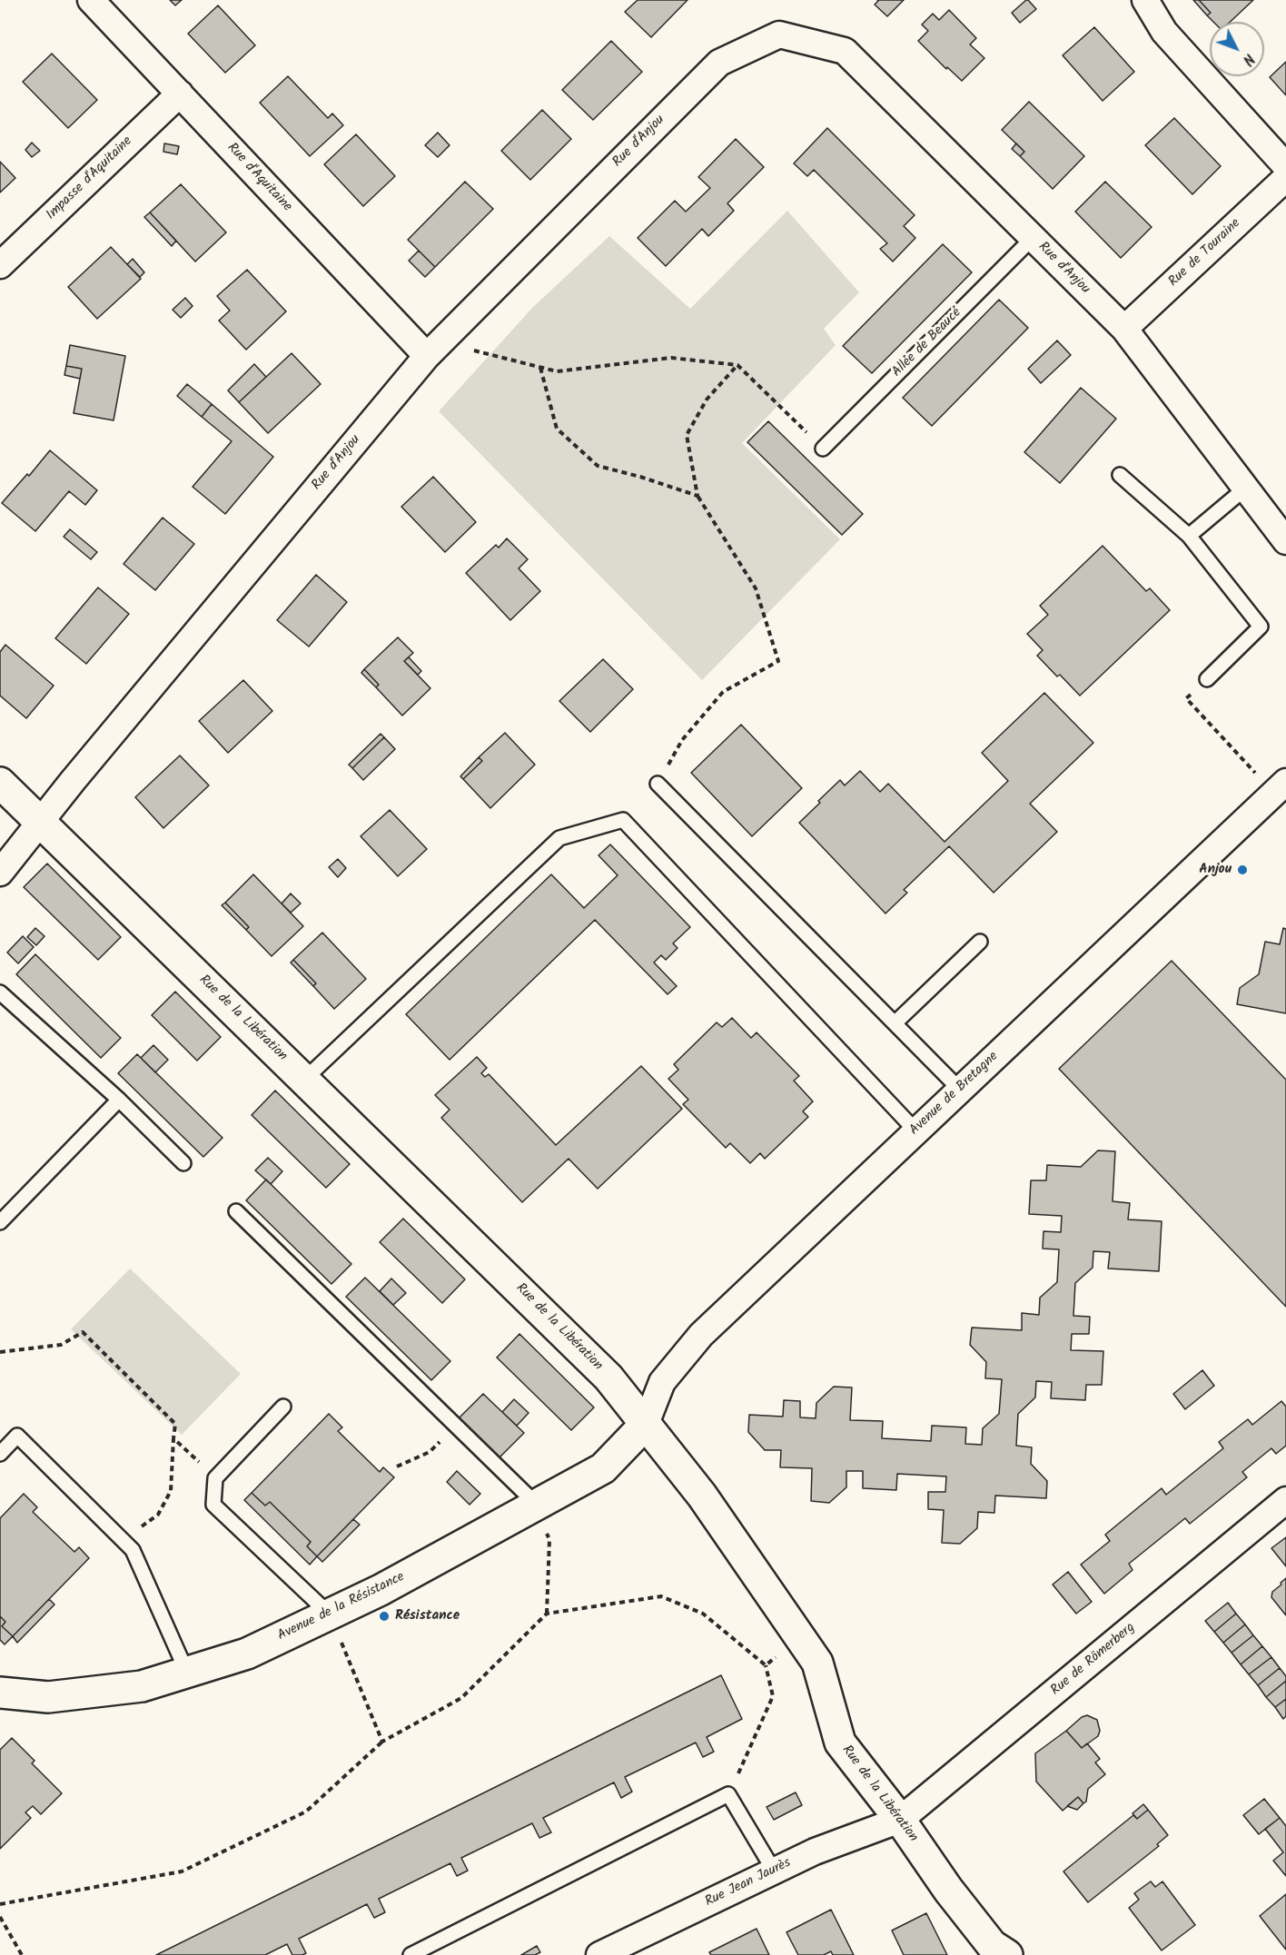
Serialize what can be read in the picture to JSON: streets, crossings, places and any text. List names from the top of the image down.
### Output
{
  "streets": {
    "street": [
      "Rue d'Anjou",
      "Rue d'Aquitaine",
      "Impasse d'Aquitaine",
      "Rue de Touraine",
      "Rue de la Libération",
      "Avenue de Bretagne",
      "Avenue de la Résistance",
      "Rue de Römerberg",
      "Rue Jean Jaurès"
    ],
    "lane": ["Allée de Beaucé"]
  },
  "crossings": [
    ["Rue d'Anjou", "Rue d'Aquitaine"],
    ["Rue d'Anjou", "Rue de Touraine"],
    ["Rue d'Anjou", "Allée de Beaucé"],
    ["Rue d'Anjou", "Rue de la Libération"],
    ["Rue d'Aquitaine", "Impasse d'Aquitaine"],
    ["Rue de la Libération", "Avenue de Bretagne"],
    ["Rue de la Libération", "Avenue de la Résistance"],
    ["Rue de la Libération", "Rue de Römerberg"],
    ["Rue de la Libération", "Rue Jean Jaurès"],
    ["Avenue de Bretagne", "Avenue de la Résistance"],
    ["Rue de Römerberg", "Rue Jean Jaurès"]
  ],
  "places": ["Anjou", "Résistance"],
  "north": "bottom right"
}
